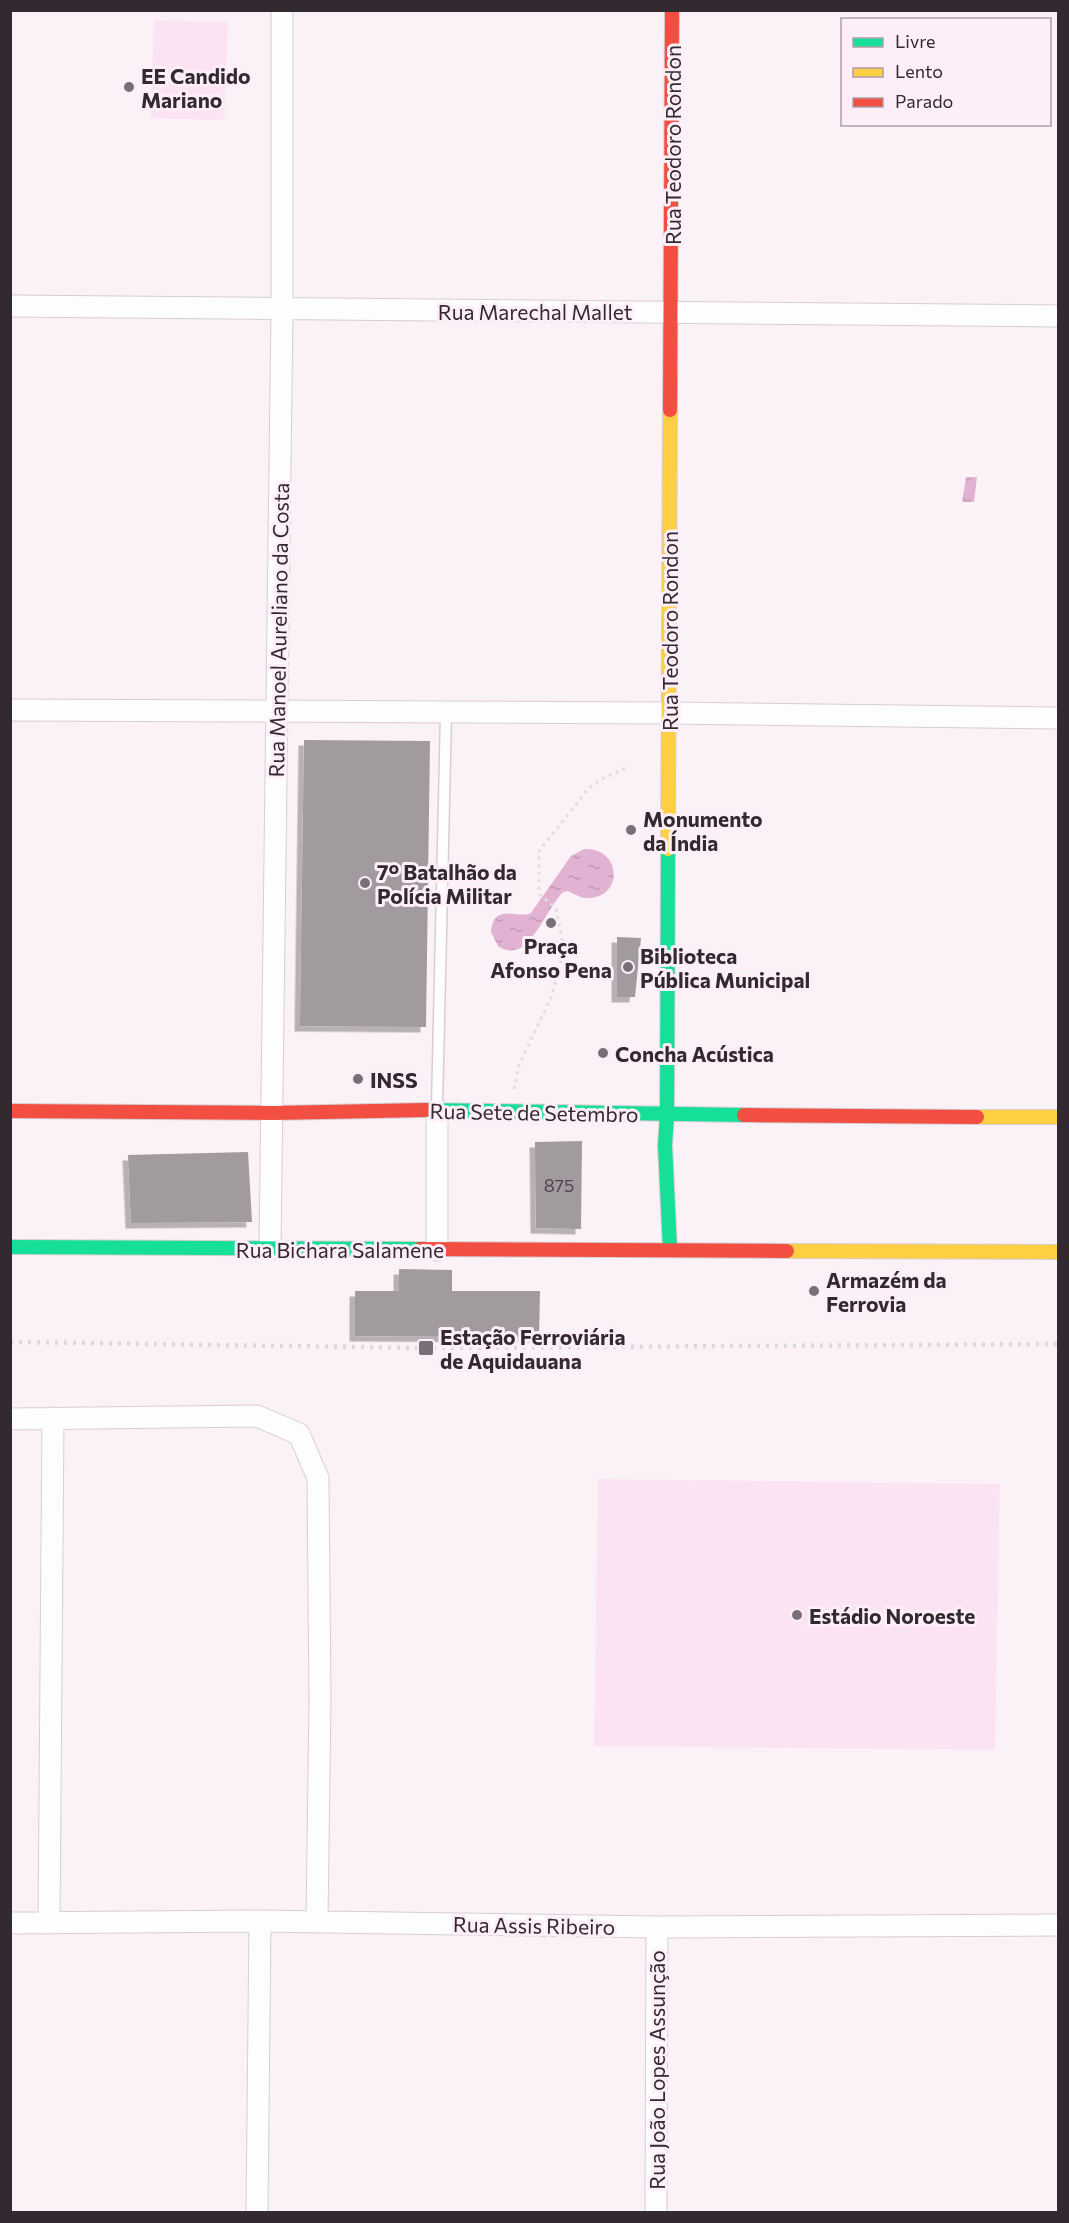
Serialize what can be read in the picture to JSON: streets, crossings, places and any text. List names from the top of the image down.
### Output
{
  "streets": {
    "main road": ["Rua Teodoro Rondon", "Rua Sete de Setembro", "Rua Bichara Salamene"],
    "street": [
      "Rua Marechal Mallet",
      "Rua Manoel Aureliano da Costa",
      "Rua Assis Ribeiro",
      "Rua João Lopes Assunção"
    ]
  },
  "crossings": [
    ["Rua Teodoro Rondon", "Rua Marechal Mallet"],
    ["Rua Teodoro Rondon", "Rua Sete de Setembro"],
    ["Rua Teodoro Rondon", "Rua Bichara Salamene"],
    ["Rua Marechal Mallet", "Rua Manoel Aureliano da Costa"],
    ["Rua Manoel Aureliano da Costa", "Rua Sete de Setembro"],
    ["Rua Manoel Aureliano da Costa", "Rua Bichara Salamene"],
    ["Rua Assis Ribeiro", "Rua João Lopes Assunção"]
  ],
  "places": {
    "other": [
      "EE Candido Mariano",
      "Monumento da Índia",
      "7° Batalhão da Polícia Militar",
      "Praça Afonso Pena",
      "Biblioteca Pública Municipal",
      "Concha Acústica",
      "INSS",
      "Armazém da Ferrovia",
      "Estádio Noroeste"
    ],
    "transit": ["Estação Ferroviária de Aquidauana"]
  },
  "house_numbers": ["875"],
  "legend": ["Livre", "Lento", "Parado"]
}
